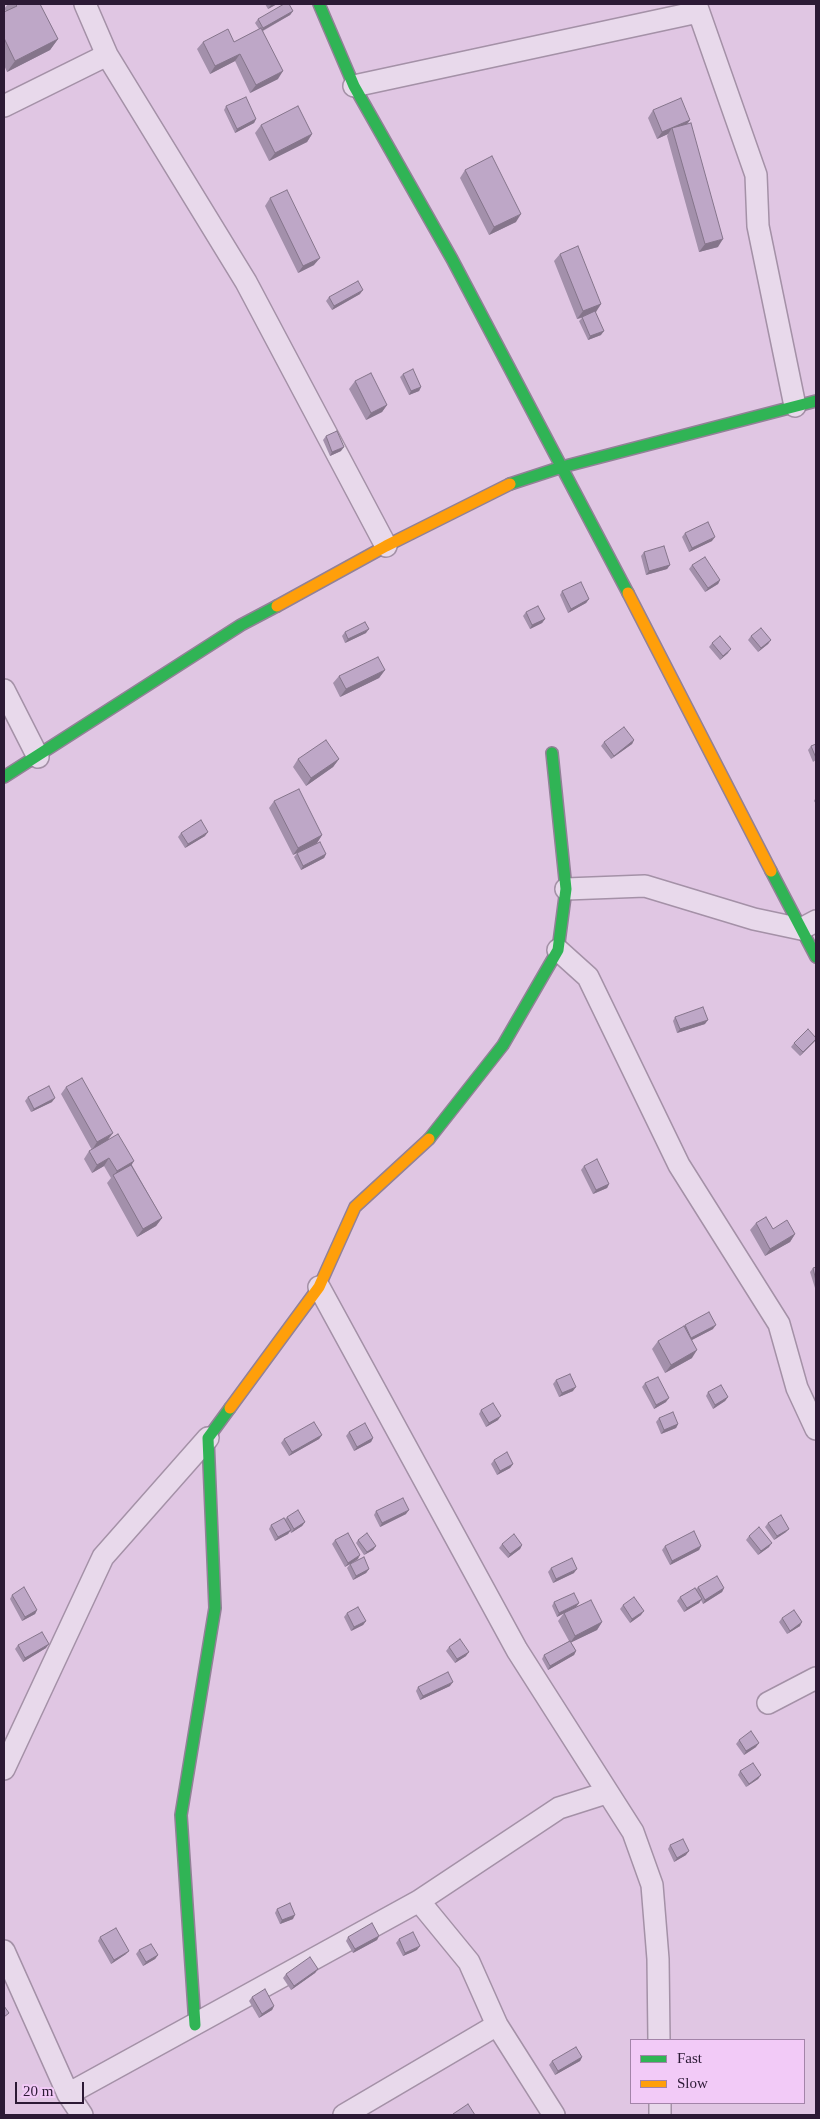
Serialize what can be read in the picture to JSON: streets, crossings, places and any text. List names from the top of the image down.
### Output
{
  "legend": ["Fast", "Slow"],
  "scale_bar": "20 m"
}
